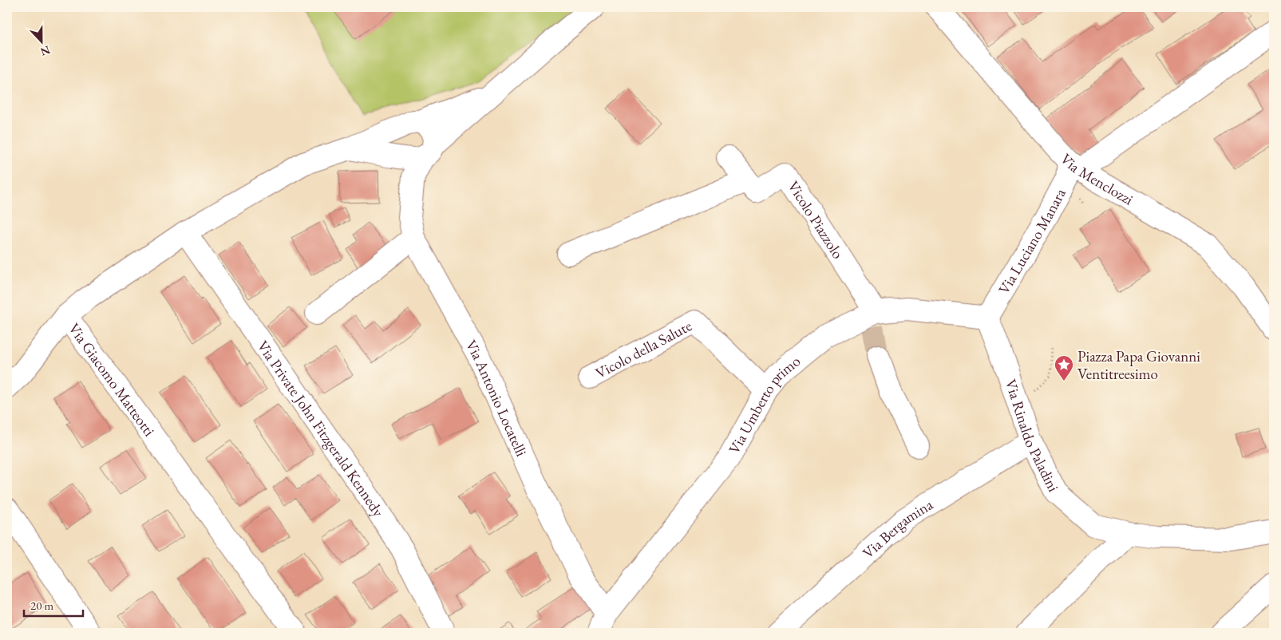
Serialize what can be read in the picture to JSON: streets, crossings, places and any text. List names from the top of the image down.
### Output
{
  "streets": {
    "street": [
      "Via Menclozzi",
      "Vicolo Piazzolo",
      "Via Luciano Manara",
      "Vicolo della Salute",
      "Via Giacomo Matteotti",
      "Via Antonio Locatelli",
      "Via Umberto primo",
      "Via Private John Fitzgerald Kennedy",
      "Via Rinaldo Paladini",
      "Via Bergamina"
    ]
  },
  "crossings": [
    ["Via Menclozzi", "Via Luciano Manara"],
    ["Vicolo Piazzolo", "Via Umberto primo"],
    ["Via Luciano Manara", "Via Umberto primo"],
    ["Via Luciano Manara", "Via Rinaldo Paladini"],
    ["Vicolo della Salute", "Via Umberto primo"],
    ["Via Giacomo Matteotti", "Via Antonio Locatelli"],
    ["Via Giacomo Matteotti", "Via Private John Fitzgerald Kennedy"],
    ["Via Antonio Locatelli", "Via Umberto primo"],
    ["Via Umberto primo", "Via Rinaldo Paladini"],
    ["Via Rinaldo Paladini", "Via Bergamina"]
  ],
  "places": {
    "place": ["Piazza Papa Giovanni Ventitreesimo"]
  },
  "scale_bar": "20 m",
  "north": "bottom"
}
